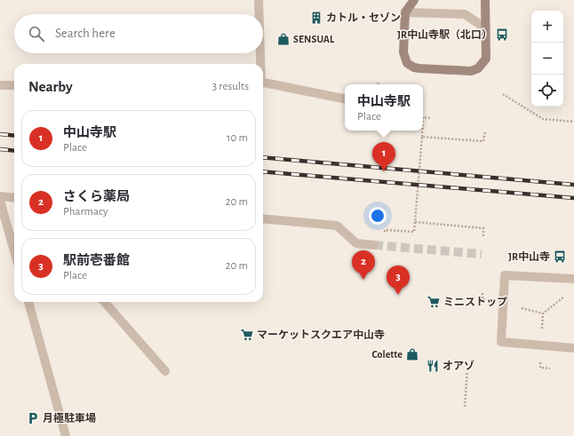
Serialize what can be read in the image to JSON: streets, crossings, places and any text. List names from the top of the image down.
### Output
{
  "places": {
    "building": ["カトル・セゾン"],
    "bus stop": ["JR中山寺駅（北口）", "JR中山寺"],
    "shop": ["SENSUAL", "Colette"],
    "supermarket": ["ミニストップ", "マーケットスクエア中山寺"],
    "restaurant": ["オアゾ"],
    "parking": ["月極駐車場"]
  },
  "page": {
    "map_buttons": ["+", "−"],
    "search": "Search here",
    "heading": ["Nearby", "3 results"],
    "popup": ["中山寺駅", "Place"],
    "list": [
      {
        "mark": "1",
        "name": "中山寺駅",
        "note": "Place",
        "value": "10 m"
      },
      {
        "mark": "2",
        "name": "さくら薬局",
        "note": "Pharmacy",
        "value": "20 m"
      },
      {
        "mark": "3",
        "name": "駅前壱番館",
        "note": "Place",
        "value": "20 m"
      }
    ],
    "pins": ["1", "2", "3"]
  }
}
